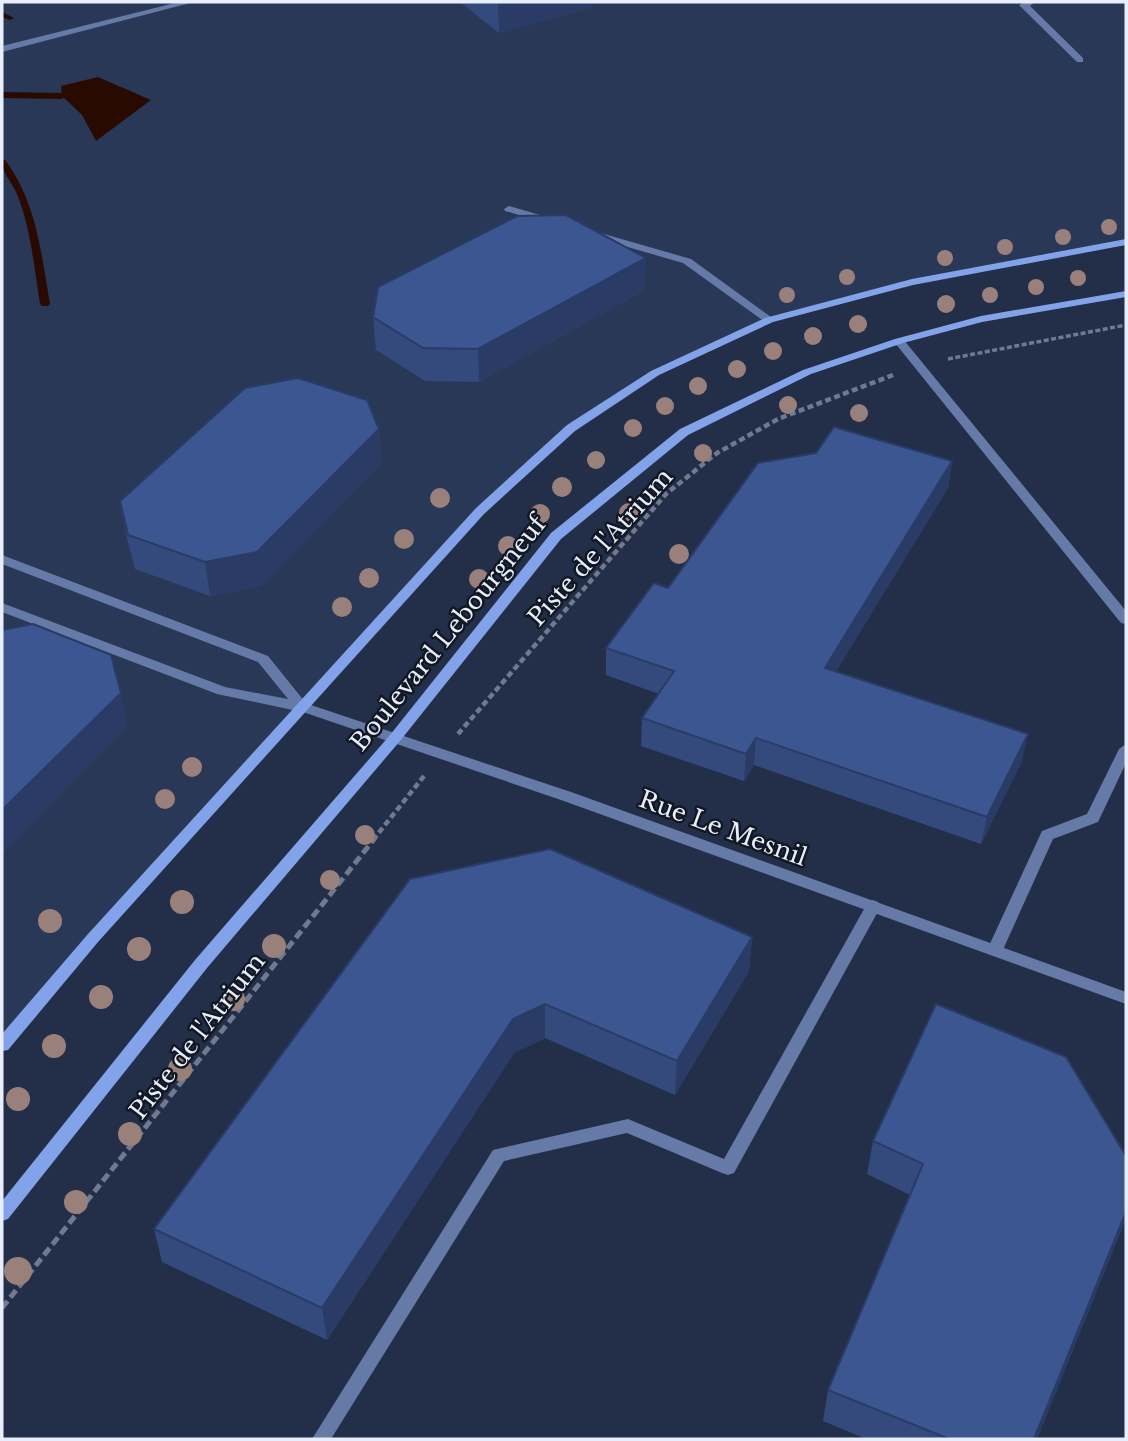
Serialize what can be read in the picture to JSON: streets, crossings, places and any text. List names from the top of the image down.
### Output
{
  "streets": {
    "main road": ["Boulevard Lebourgneuf"],
    "street": ["Rue Le Mesnil"],
    "path": ["Piste de l'Atrium"]
  },
  "crossings": [
    ["Boulevard Lebourgneuf", "Rue Le Mesnil"]
  ]
}
